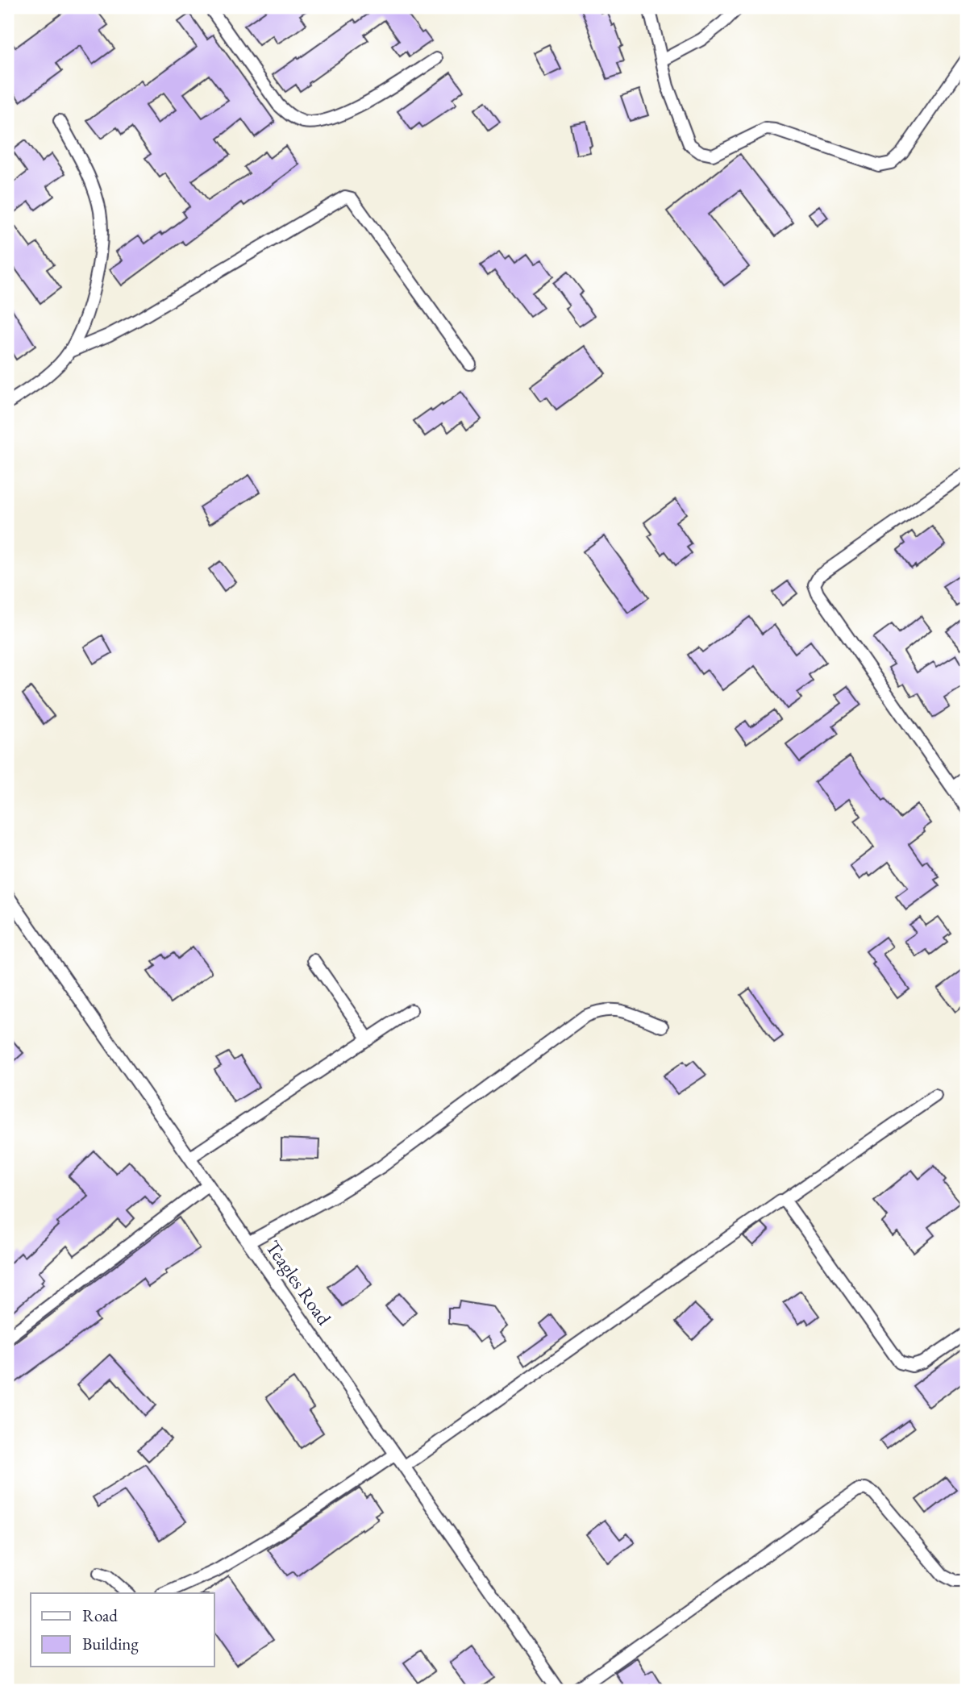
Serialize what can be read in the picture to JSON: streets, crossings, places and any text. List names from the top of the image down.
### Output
{
  "streets": {
    "street": ["Teagles Road"]
  },
  "legend": ["Road", "Building"]
}
